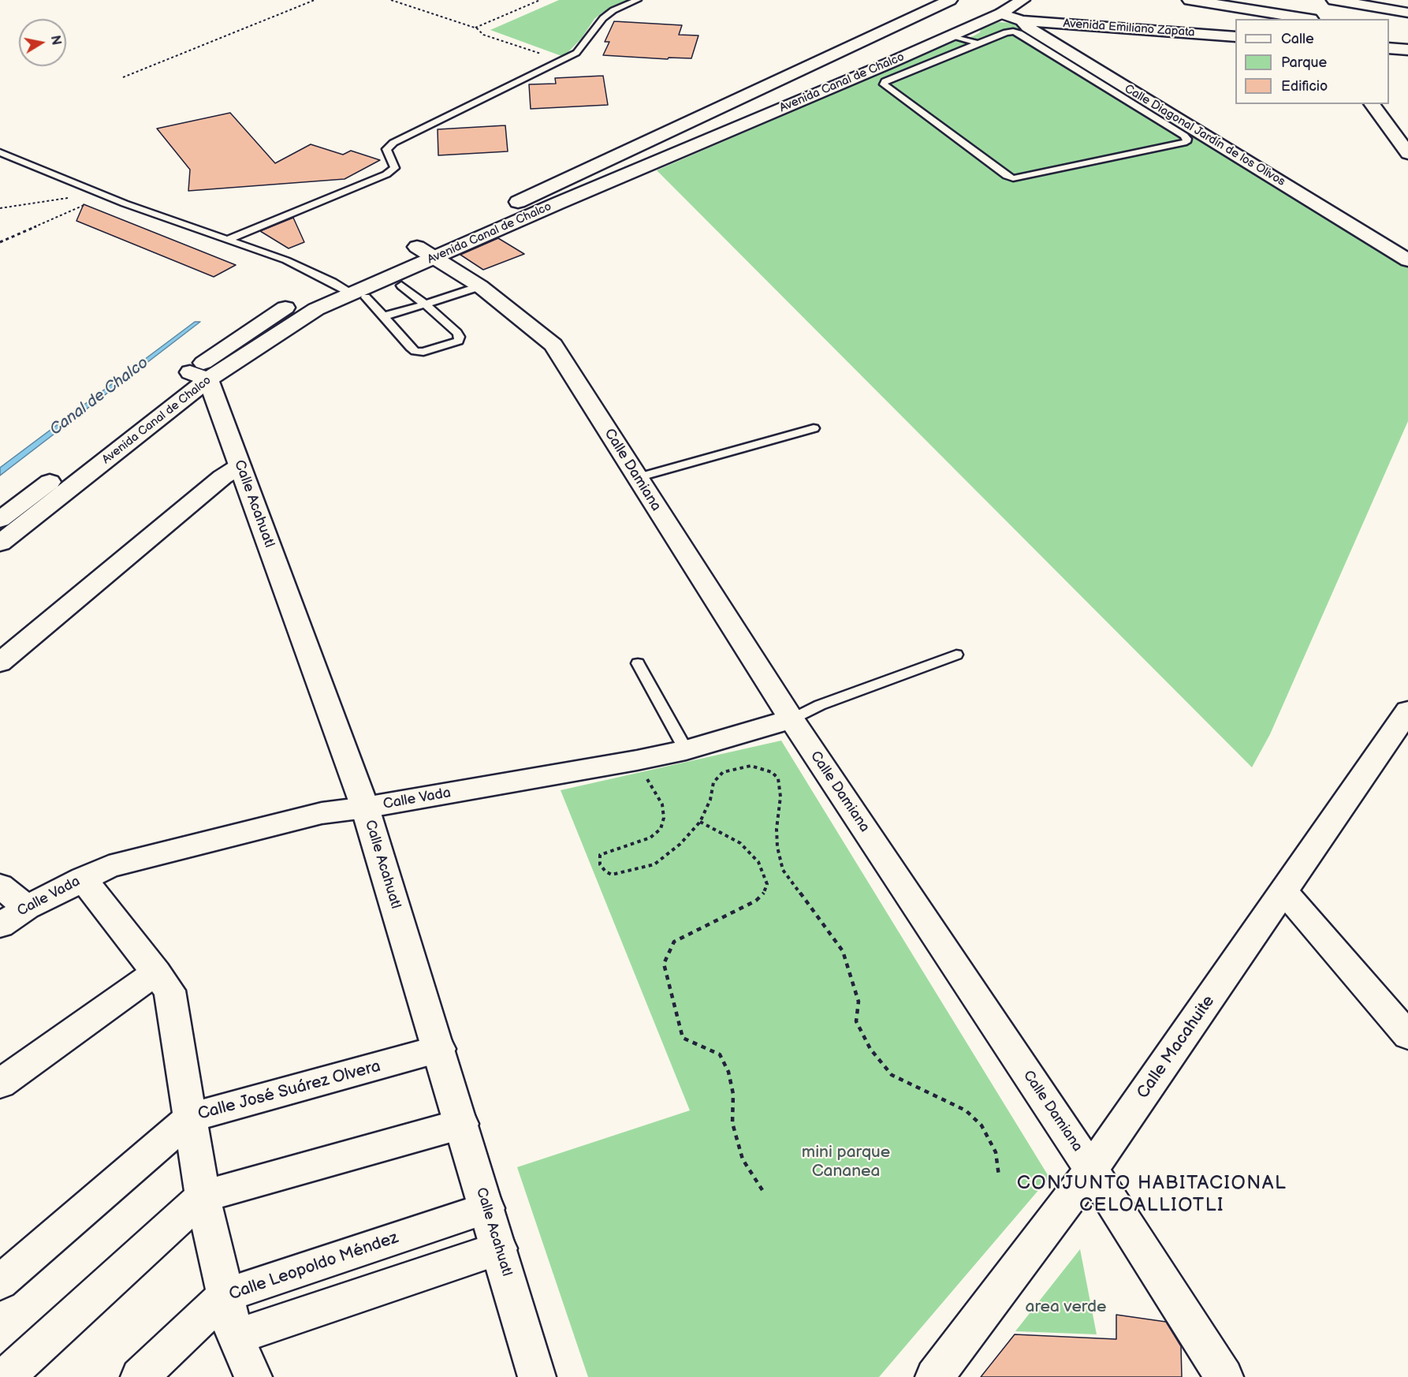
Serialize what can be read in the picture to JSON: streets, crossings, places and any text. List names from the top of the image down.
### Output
{
  "streets": {
    "street": [
      "Avenida Emiliano Zapata",
      "Avenida Canal de Chalco",
      "Calle Diagonal Jardín de los Olivos",
      "Calle Damiana",
      "Calle Acahuatl",
      "Calle Vada",
      "Calle Macahuite",
      "Calle José Suárez Olvera",
      "Calle Leopoldo Méndez"
    ]
  },
  "crossings": [
    ["Avenida Emiliano Zapata", "Calle Diagonal Jardín de los Olivos"],
    ["Avenida Canal de Chalco", "Calle Diagonal Jardín de los Olivos"],
    ["Avenida Canal de Chalco", "Calle Damiana"],
    ["Avenida Canal de Chalco", "Calle Acahuatl"],
    ["Calle Damiana", "Calle Vada"],
    ["Calle Damiana", "Calle Macahuite"],
    ["Calle Acahuatl", "Calle Vada"],
    ["Calle Acahuatl", "Calle José Suárez Olvera"],
    ["Calle Acahuatl", "Calle Leopoldo Méndez"]
  ],
  "districts": ["CONJUNTO HABITACIONAL CELOALLIOTLI"],
  "water": ["Canal de Chalco"],
  "parks": ["mini parque Cananea", "area verde"],
  "legend": ["Calle", "Parque", "Edificio"],
  "north": "right"
}
